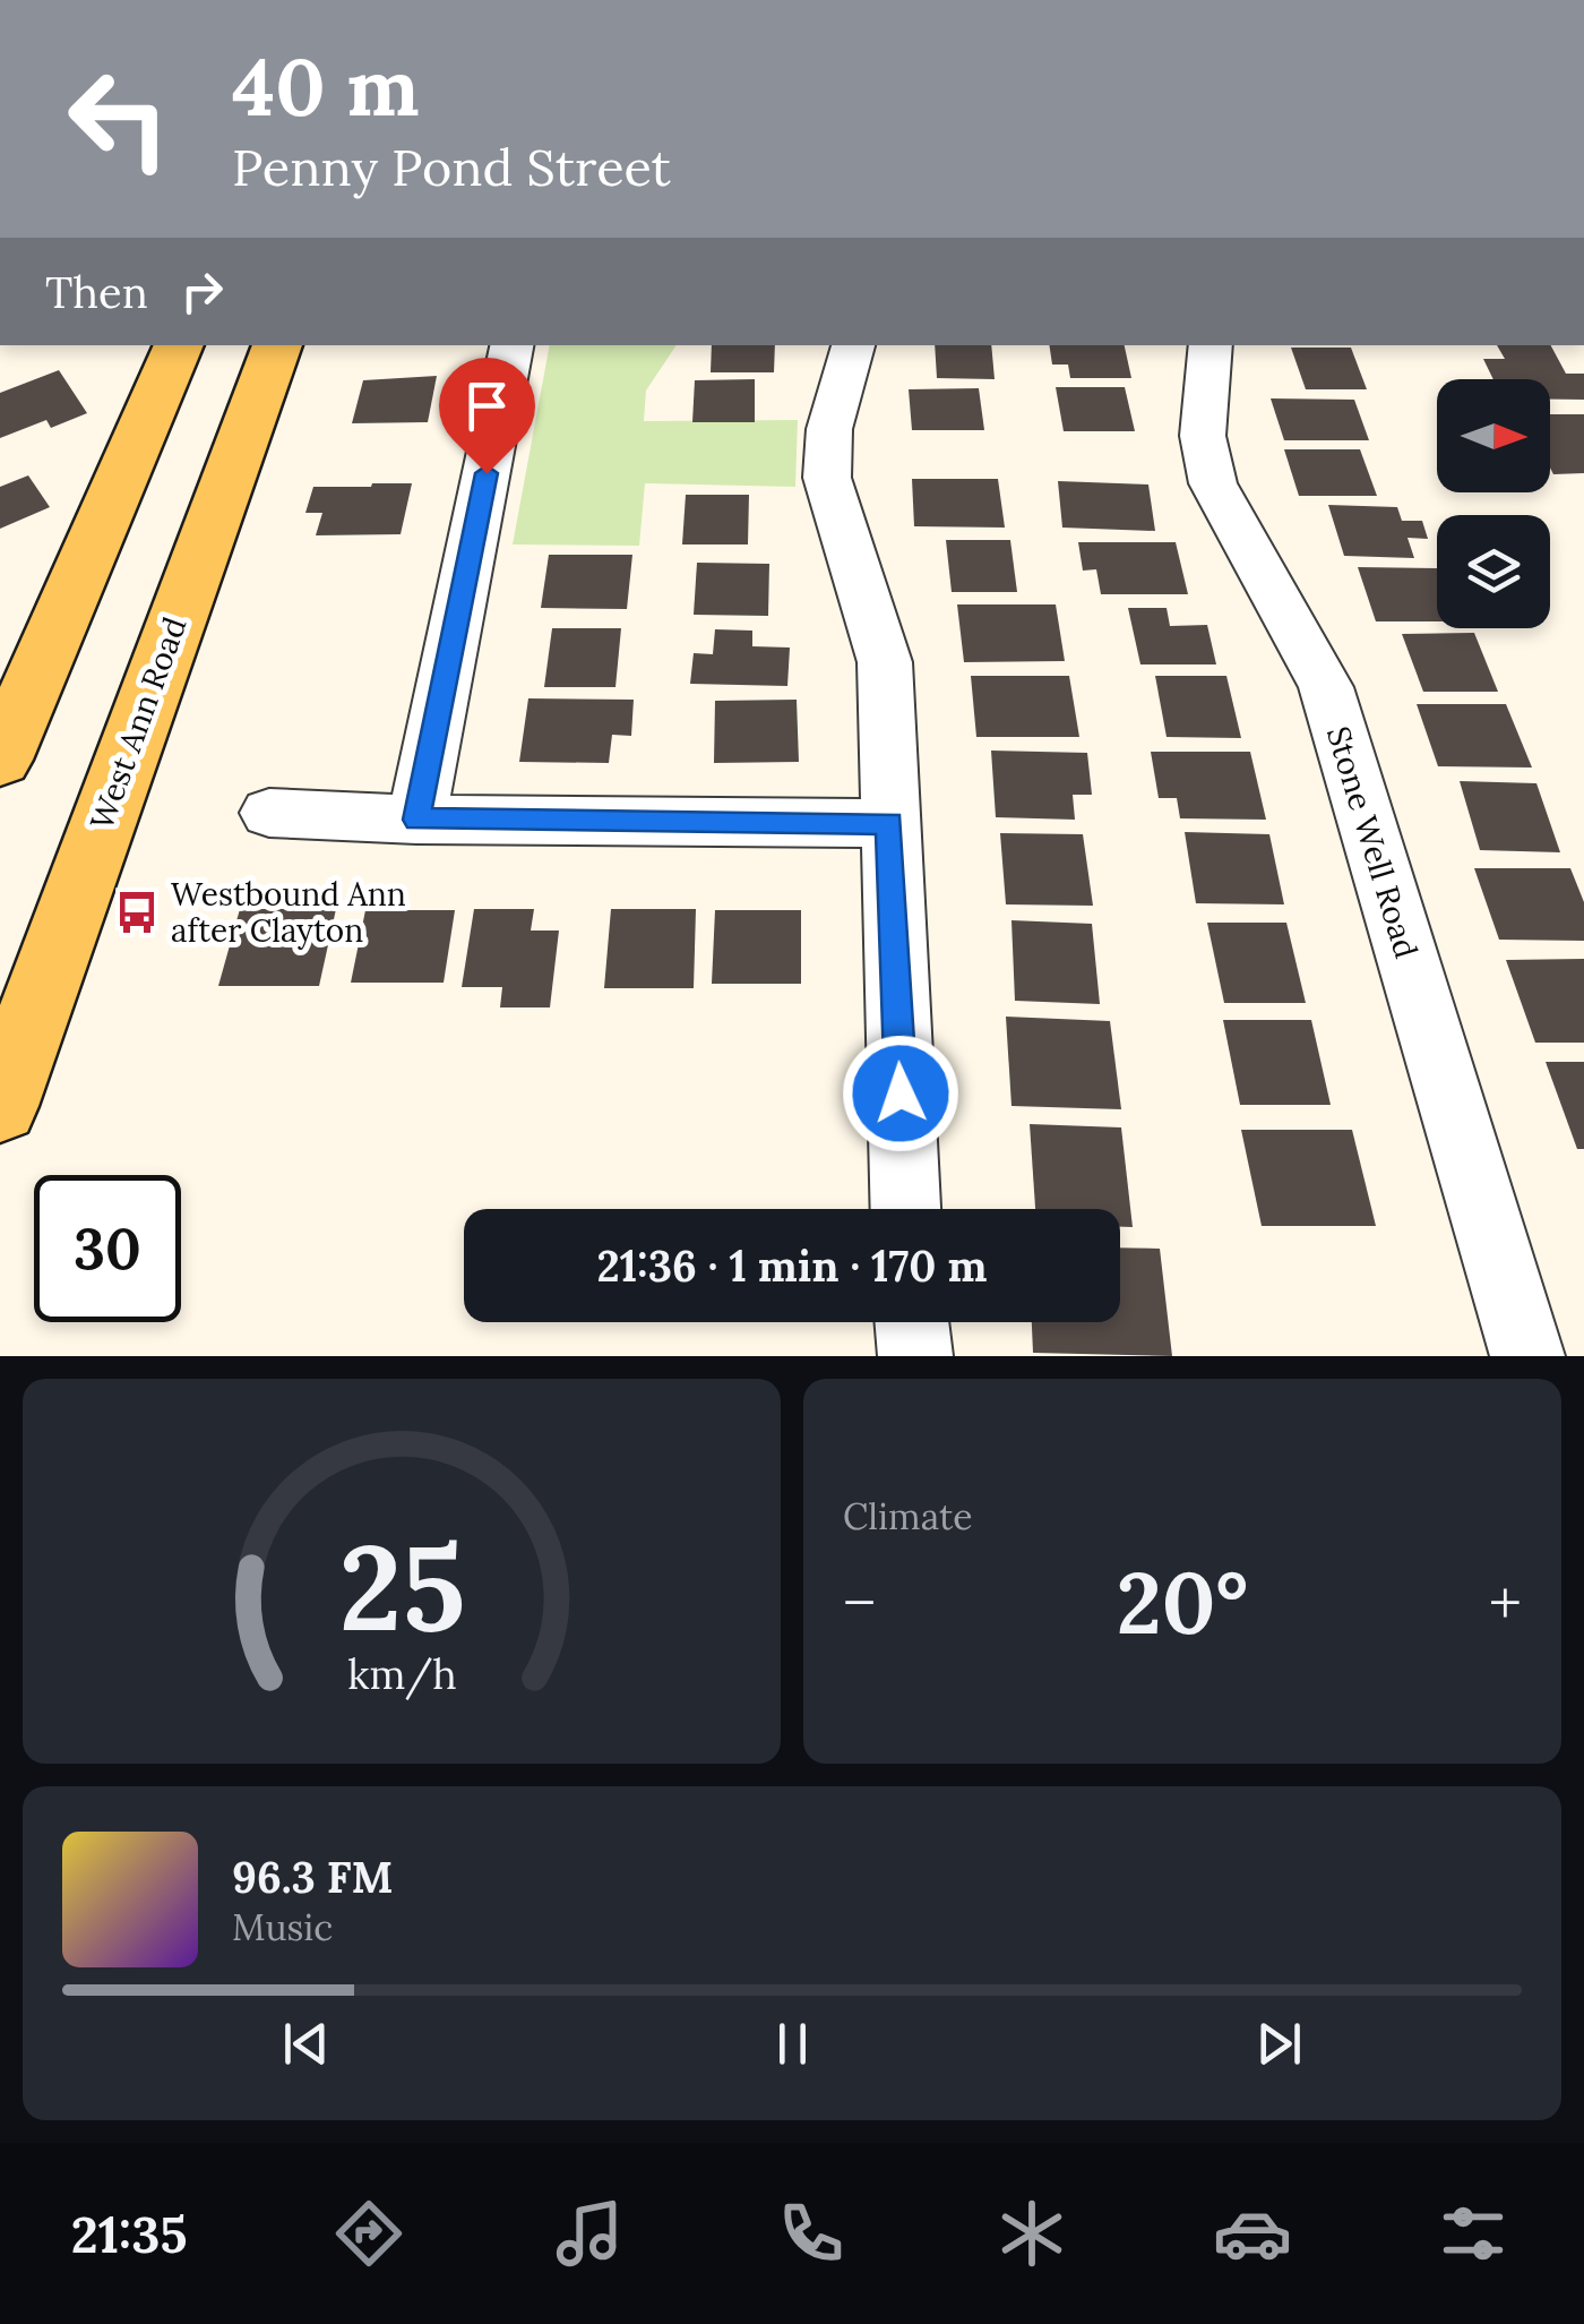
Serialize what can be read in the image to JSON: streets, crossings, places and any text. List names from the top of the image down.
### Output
{
  "streets": {
    "main road": ["West Ann Road"],
    "street": ["Stone Well Road"]
  },
  "places": {
    "bus stop": ["Westbound Ann after Clayton"]
  },
  "north": "right",
  "page": {
    "turn": ["40 m", "Penny Pond Street"],
    "then": "Then",
    "limit": "30",
    "trip": "21:36 · 1 min · 170 m",
    "tile": "Climate",
    "heat": ["−", "20°", "+"],
    "song": ["96.3 FM", "Music"],
    "tabs": "21:35",
    "gauge": ["25", "km/h"]
  }
}
